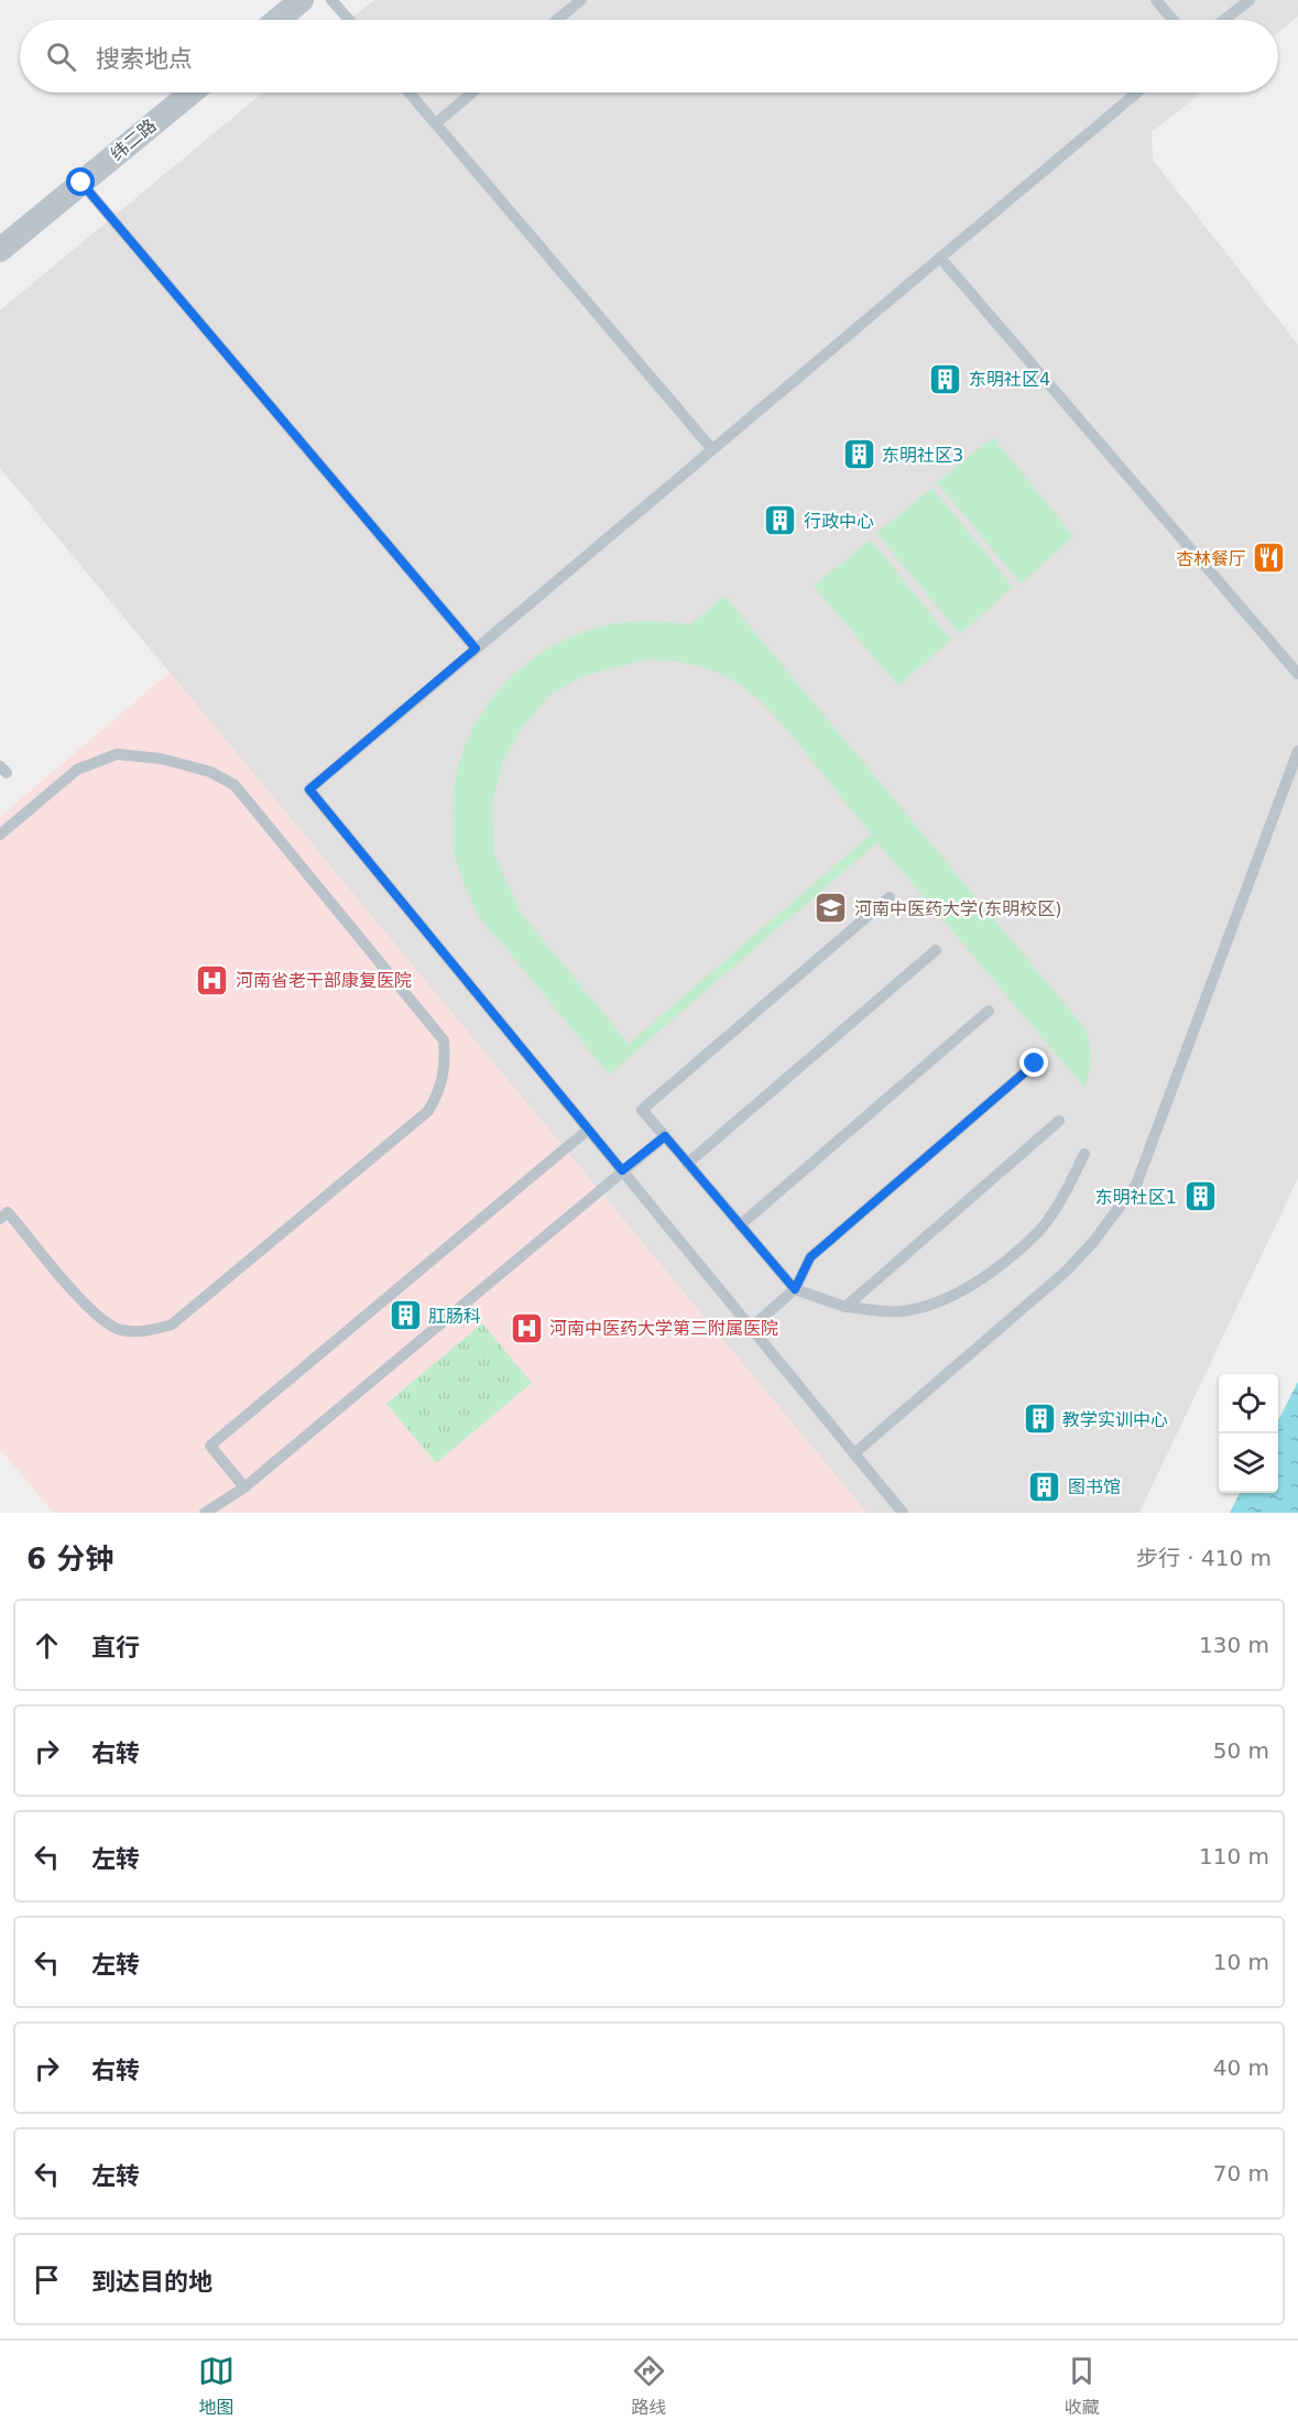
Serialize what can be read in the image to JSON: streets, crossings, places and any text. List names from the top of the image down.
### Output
{
  "streets": {
    "street": ["纬二路"]
  },
  "places": {
    "building": [
      "东明社区4",
      "东明社区3",
      "行政中心",
      "东明社区1",
      "肛肠科",
      "教学实训中心",
      "图书馆"
    ],
    "restaurant": ["杏林餐厅"],
    "school or university": ["河南中医药大学(东明校区)"],
    "hospital": ["河南省老干部康复医院", "河南中医药大学第三附属医院"]
  },
  "page": {
    "search": "搜索地点",
    "heading": ["6 分钟", "步行 · 410 m"],
    "list": [
      ["直行", "130 m"],
      ["右转", "50 m"],
      ["左转", "110 m"],
      ["左转", "10 m"],
      ["右转", "40 m"],
      ["左转", "70 m"],
      "到达目的地"
    ],
    "nav": ["地图", "路线", "收藏"]
  }
}
